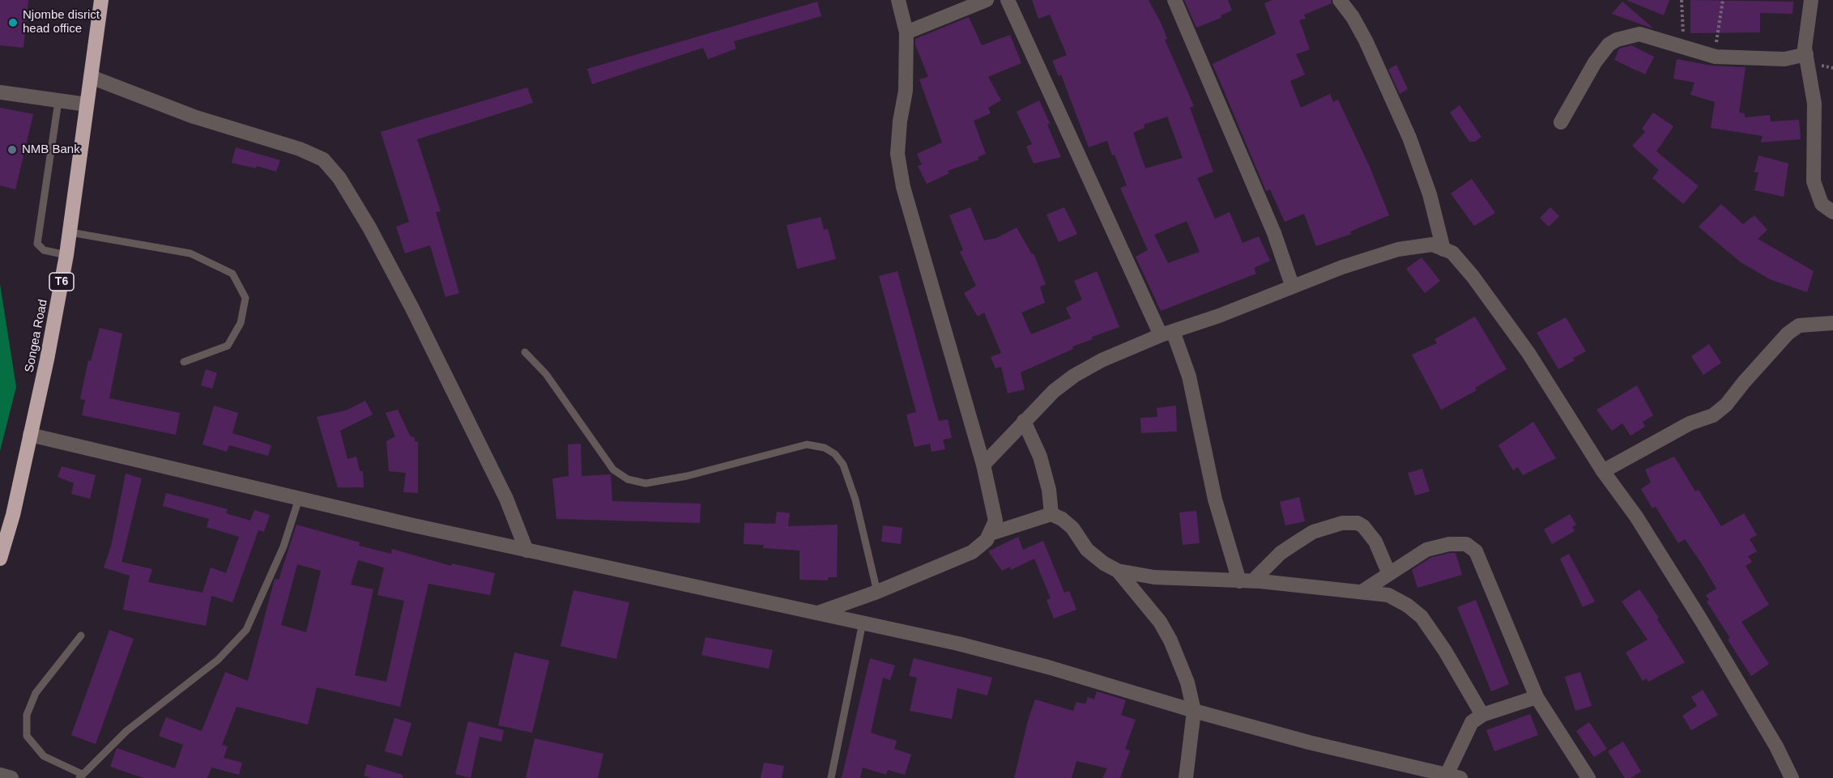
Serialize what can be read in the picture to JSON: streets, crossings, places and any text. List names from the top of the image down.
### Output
{
  "streets": {
    "highway": ["T6", "Songea Road"]
  },
  "places": ["Njombe disrict head office", "NMB Bank"]
}
